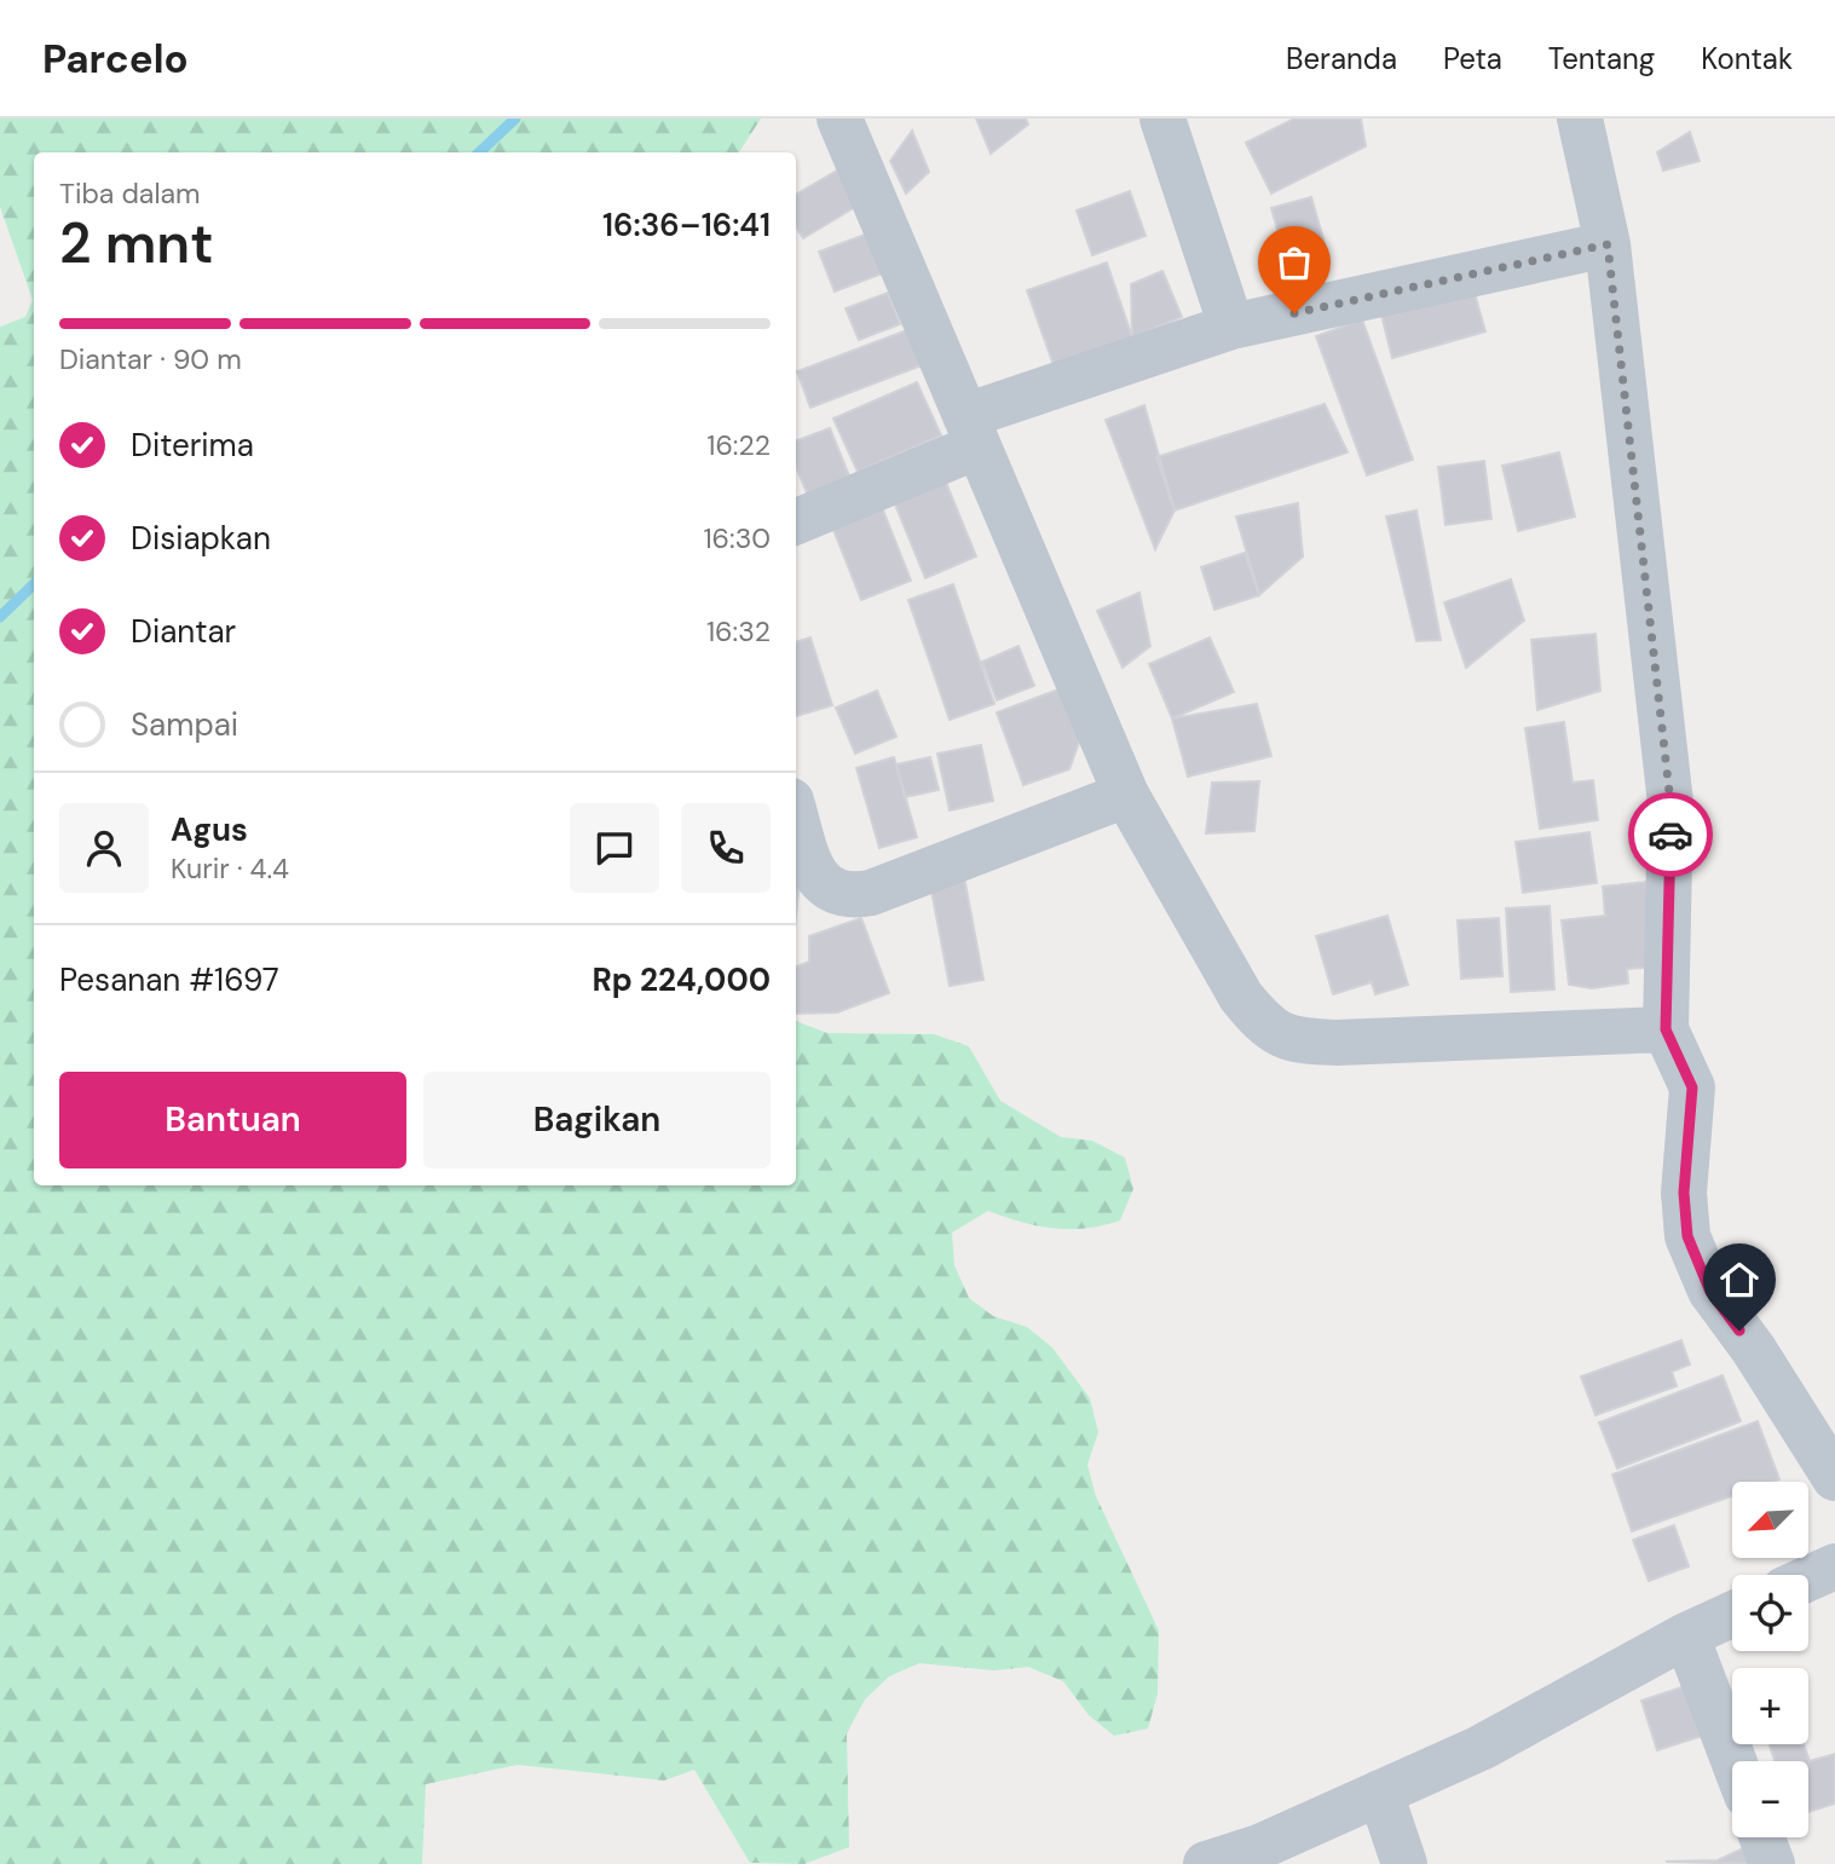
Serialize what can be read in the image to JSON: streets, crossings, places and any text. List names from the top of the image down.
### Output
{
  "north": "bottom left",
  "page": {
    "header": "Parcelo",
    "nav": [
      "Beranda",
      "Peta",
      "Tentang",
      "Kontak"
    ],
    "heading": ["2 mnt", "Tiba dalam", "16:36–16:41"],
    "panel": [
      "Agus",
      "Kurir · 4.4",
      "Pesanan #1697",
      "Rp 224,000"
    ],
    "bar": "Diantar · 90 m",
    "list": [
      ["Diterima", "16:22"],
      ["Disiapkan", "16:30"],
      ["Diantar", "16:32"],
      "Sampai"
    ],
    "buttons": ["Bantuan", "Bagikan"],
    "map_buttons": ["+", "−"]
  }
}
